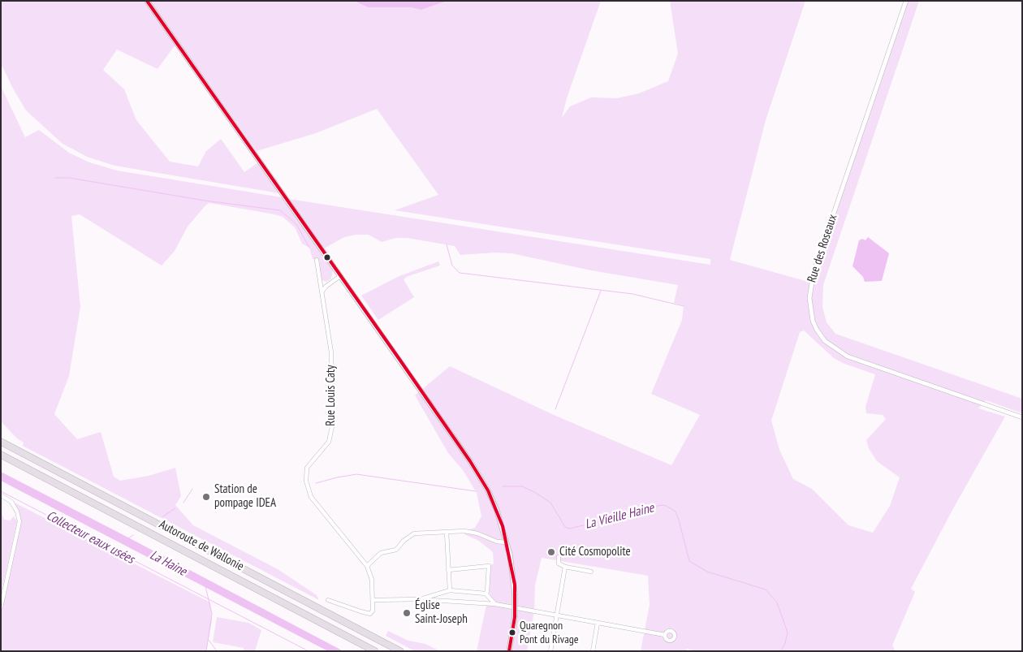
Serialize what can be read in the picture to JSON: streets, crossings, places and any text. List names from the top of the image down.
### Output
{
  "streets": {
    "highway": ["Autoroute de Wallonie"],
    "street": ["Rue des Roseaux", "Rue Louis Caty"]
  },
  "water": ["La Vieille Haine", "Collecteur eaux usées", "La Haine"],
  "places": [
    "Station de pompage IDEA",
    "Cité Cosmopolite",
    "Église Saint-Joseph",
    "Quaregnon Pont du Rivage"
  ]
}
